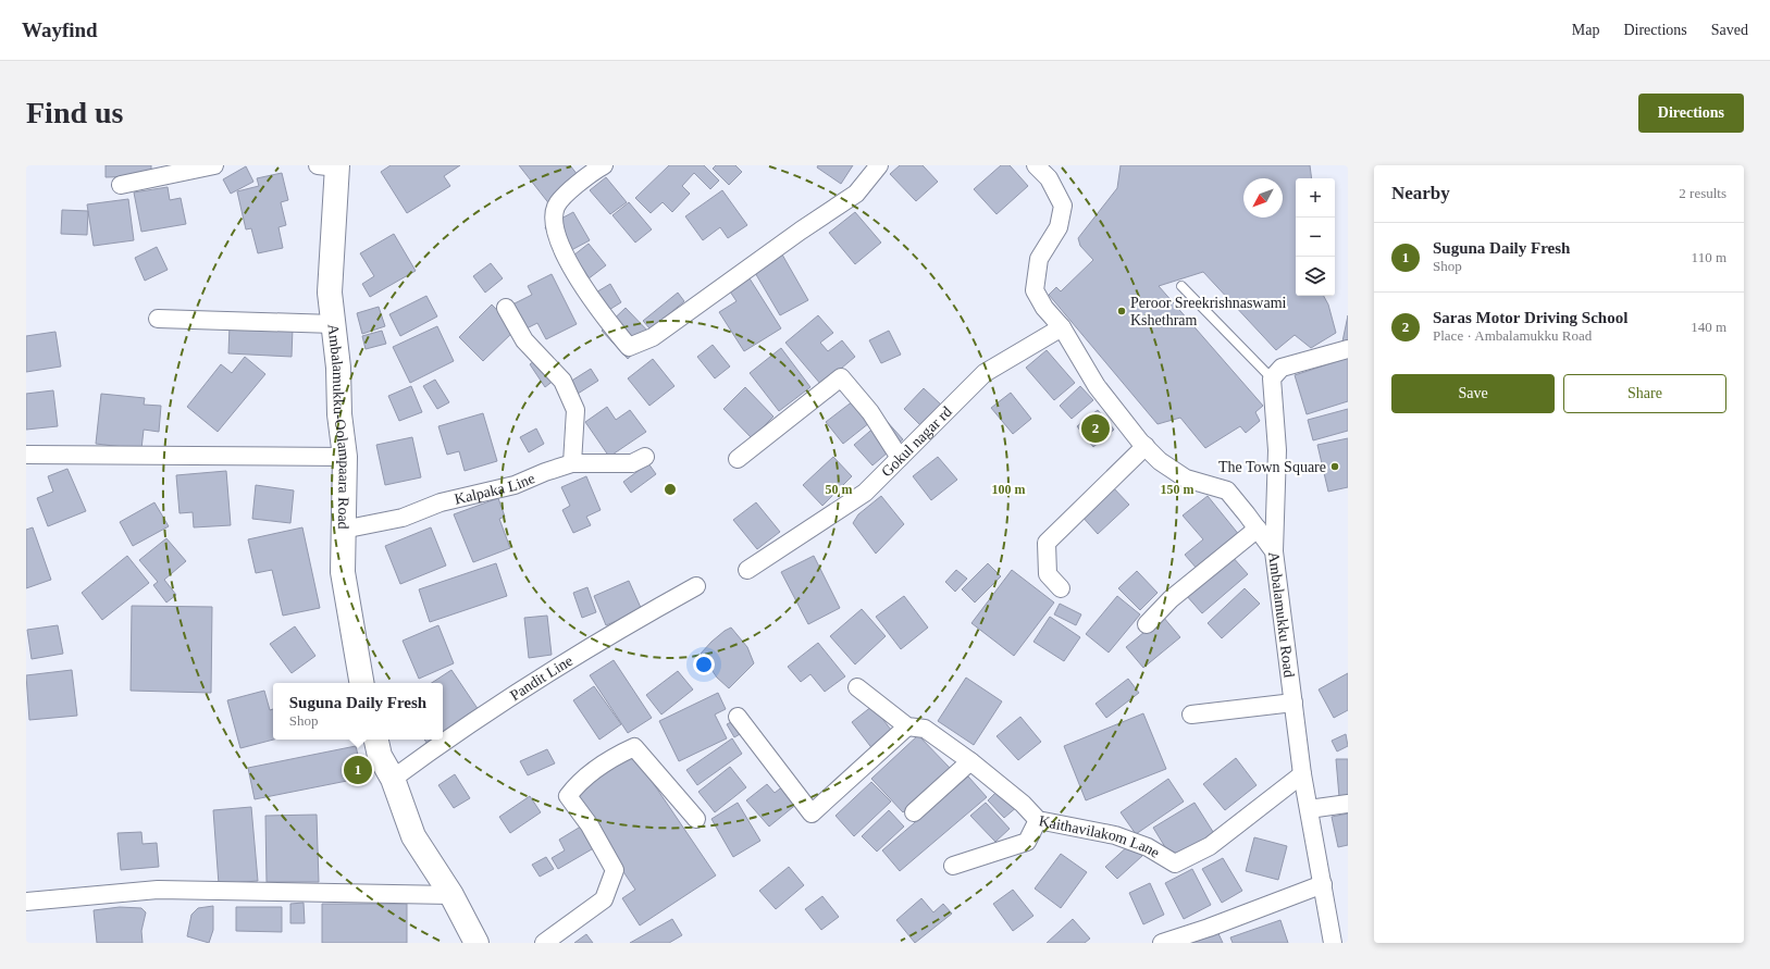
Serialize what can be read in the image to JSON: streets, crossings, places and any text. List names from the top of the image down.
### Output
{
  "streets": {
    "street": [
      "Ambalamukku-Oolampaara Road",
      "Gokul nagar rd",
      "Kalpaka Line",
      "Ambalamukku Road",
      "Pandit Line",
      "Kaithavilakom Lane"
    ]
  },
  "crossings": [
    ["Ambalamukku-Oolampaara Road", "Kalpaka Line"],
    ["Gokul nagar rd", "Ambalamukku Road"],
    ["Ambalamukku Road", "Kaithavilakom Lane"]
  ],
  "places": ["Peroor Sreekrishnaswami Kshethram", "The Town Square"],
  "north": "bottom left",
  "page": {
    "header": "Wayfind",
    "nav": ["Map", "Directions", "Saved"],
    "buttons": [
      "Directions",
      ["Save", "Share"]
    ],
    "title": "Find us",
    "heading": ["Nearby", "2 results"],
    "map_buttons": ["+", "−"],
    "list": [
      {
        "mark": "1",
        "name": "Suguna Daily Fresh",
        "note": "Shop",
        "value": "110 m"
      },
      {
        "mark": "2",
        "name": "Saras Motor Driving School",
        "note": "Place · Ambalamukku Road",
        "value": "140 m"
      }
    ],
    "pins": ["2", "1"],
    "popup": ["Suguna Daily Fresh", "Shop"]
  },
  "rings": ["50 m", "100 m", "150 m"]
}
